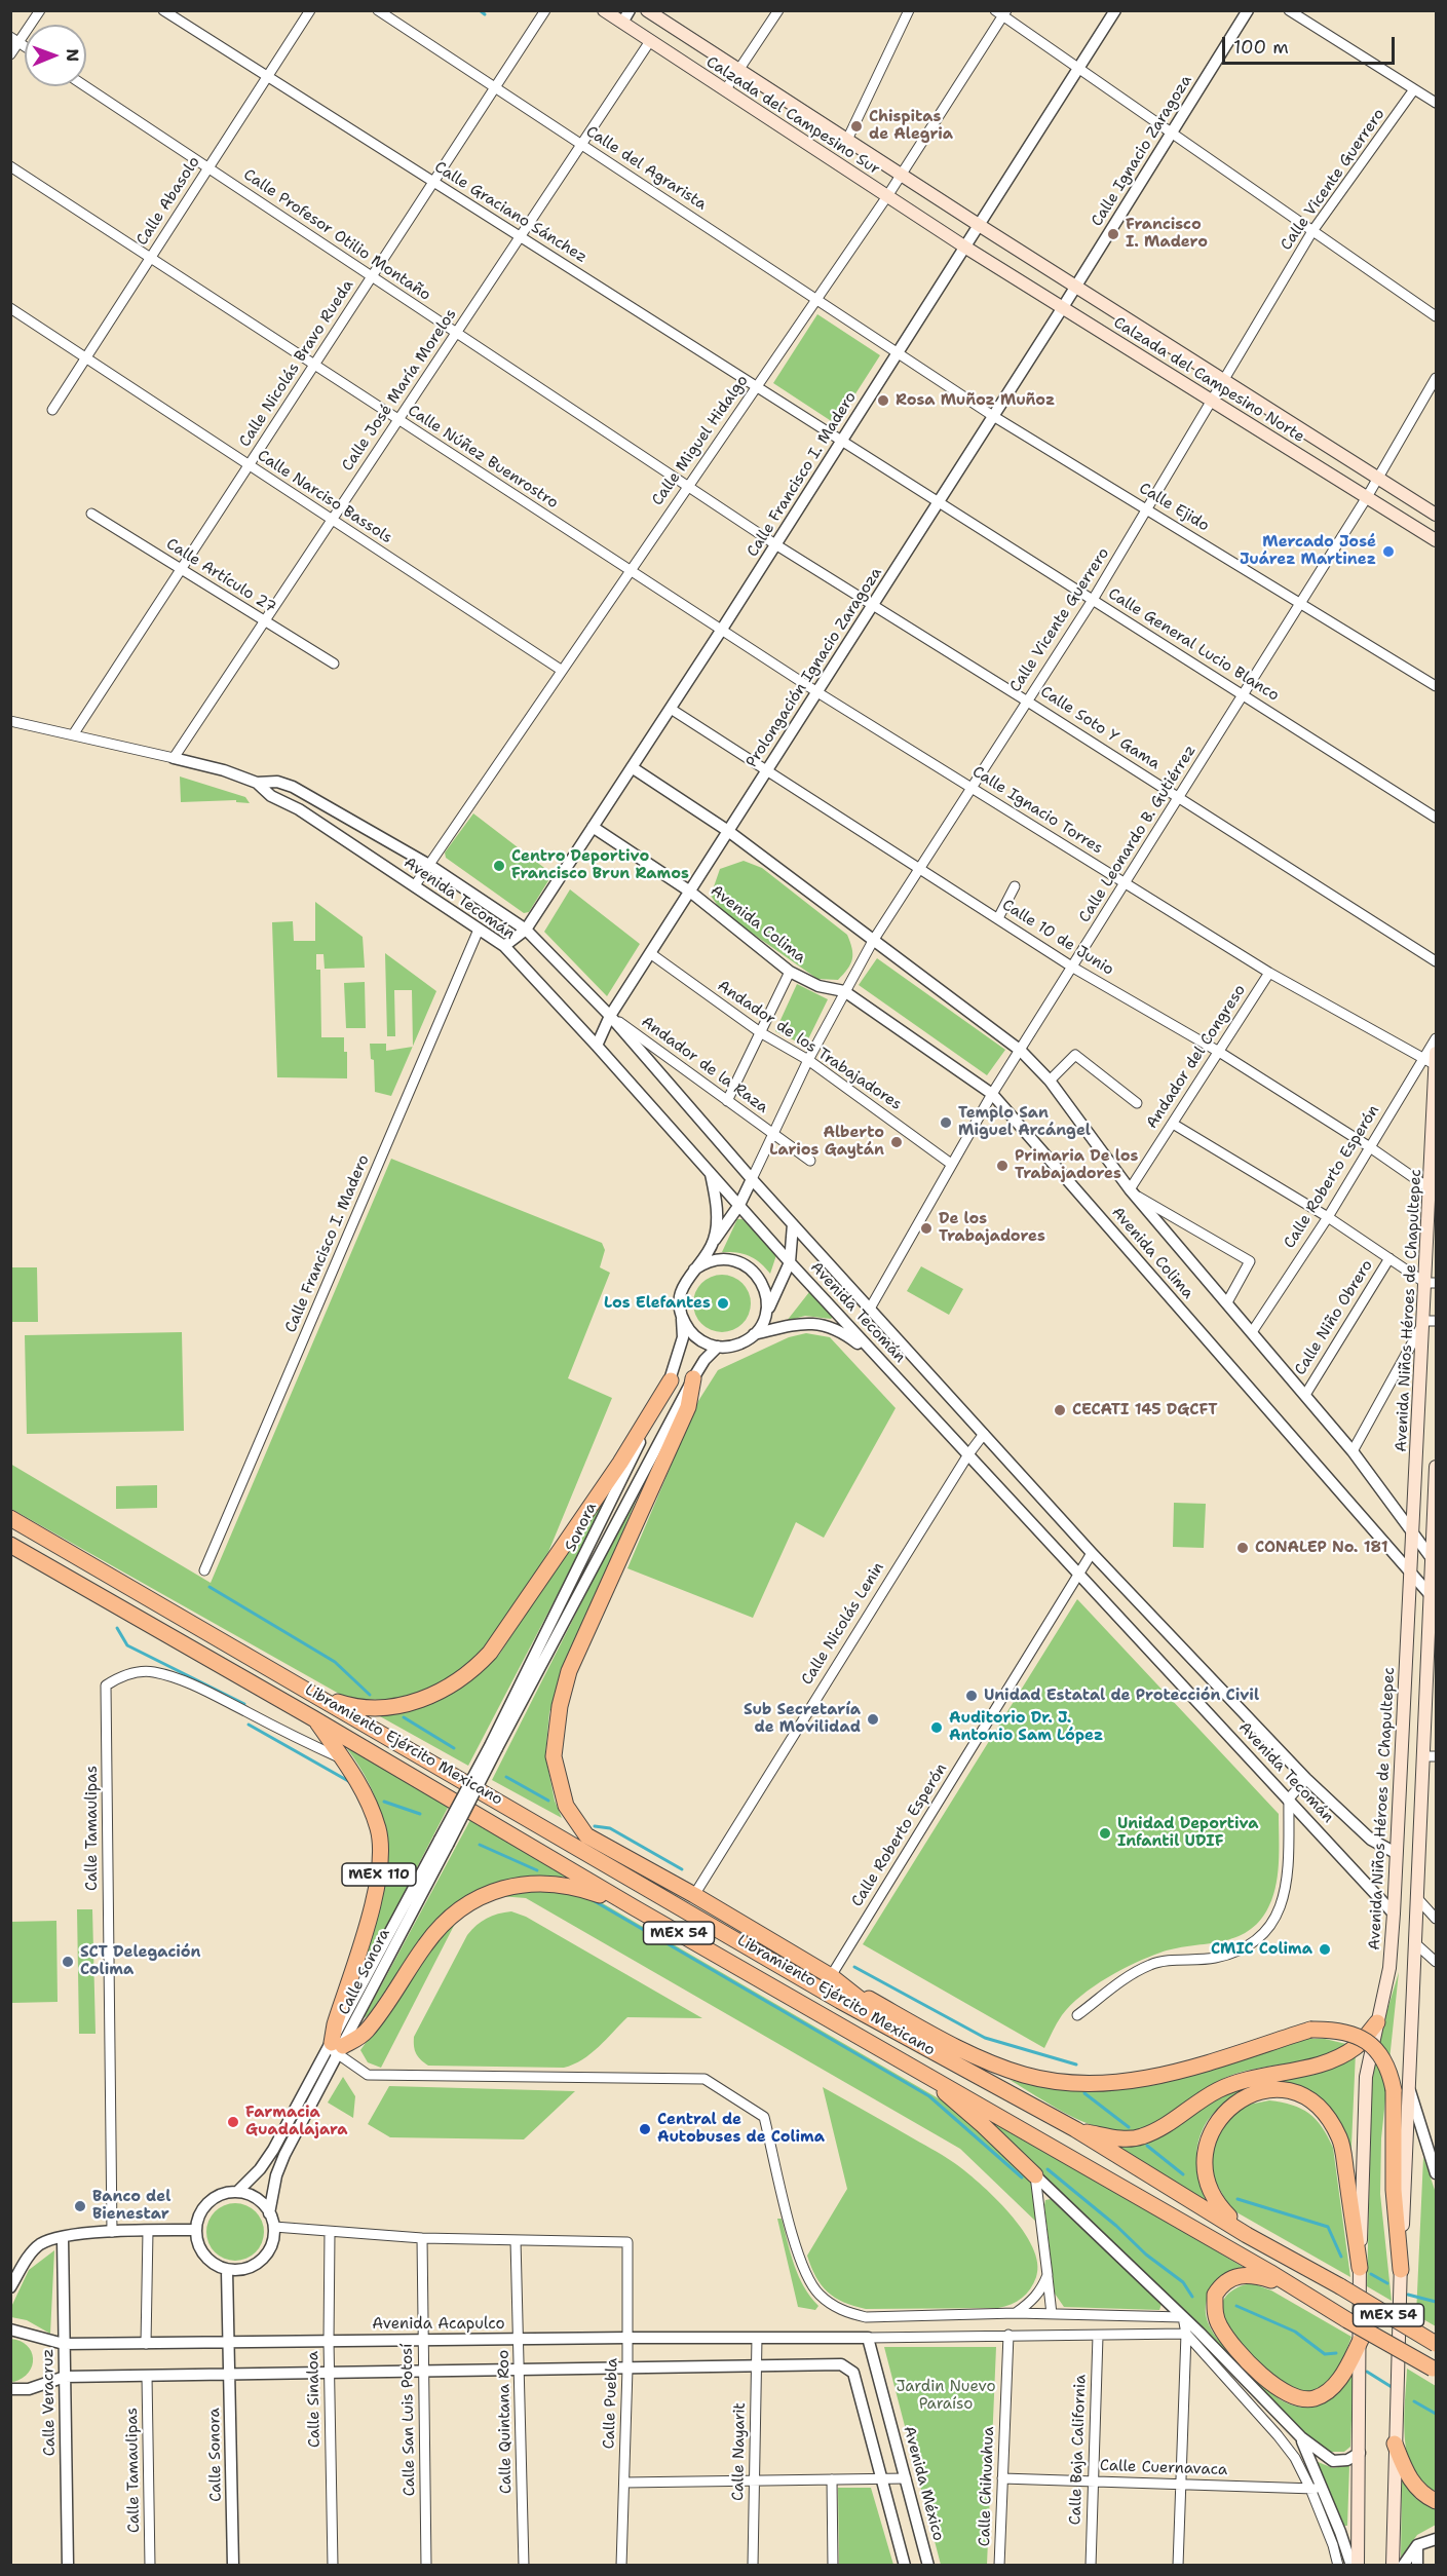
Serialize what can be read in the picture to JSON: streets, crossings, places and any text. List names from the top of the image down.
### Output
{
  "streets": {
    "highway": ["Libramiento Ejército Mexicano", "MEX 110", "MEX 54"],
    "main road": ["Calzada del Campesino Sur", "Calzada del Campesino Norte", "Avenida Niños Héroes de Chapultepec"],
    "street": [
      "Calle Ignacio Zaragoza",
      "Calle del Agrarista",
      "Calle Vicente Guerrero",
      "Calle Abasolo",
      "Calle Graciano Sánchez",
      "Calle Profesor Otilio Montaño",
      "Calle Nicolás Bravo Rueda",
      "Calle José María Morelos",
      "Calle Miguel Hidalgo",
      "Calle Núñez Buenrostro",
      "Calle Francisco I. Madero",
      "Calle Narciso Bassols",
      "Calle Ejido",
      "Calle Artículo 27",
      "Calle General Lucio Blanco",
      "Prolongación Ignacio Zaragoza",
      "Calle Soto Y Gama",
      "Calle Ignacio Torres",
      "Calle Leonardo B. Gutiérrez",
      "Avenida Tecomán",
      "Avenida Colima",
      "Calle 10 de Junio",
      "Andador de los Trabajadores",
      "Andador del Congreso",
      "Andador de la Raza",
      "Calle Roberto Esperón",
      "Calle Niño Obrero",
      "Sonora",
      "Calle Nicolás Lenin",
      "Calle Tamaulipas",
      "Calle Sonora",
      "Avenida Acapulco",
      "Calle Sinaloa",
      "Calle Veracruz",
      "Calle Puebla",
      "Calle San Luis Potosí",
      "Calle Quintana Roo",
      "Calle Baja California",
      "Calle Nayarit",
      "Calle Cuernavaca",
      "Avenida México",
      "Calle Chihuahua"
    ]
  },
  "crossings": [
    ["Calzada del Campesino Sur", "Calzada del Campesino Norte"],
    ["Calzada del Campesino Sur", "Calle José María Morelos"],
    ["Calzada del Campesino Sur", "Calle Miguel Hidalgo"],
    ["Calzada del Campesino Sur", "Calle Francisco I. Madero"],
    ["Calle Ignacio Zaragoza", "Calzada del Campesino Norte"],
    ["Calle Ignacio Zaragoza", "Prolongación Ignacio Zaragoza"],
    ["Calle del Agrarista", "Calle Nicolás Bravo Rueda"],
    ["Calle del Agrarista", "Calle José María Morelos"],
    ["Calle del Agrarista", "Calle Miguel Hidalgo"],
    ["Calle del Agrarista", "Calle Francisco I. Madero"],
    ["Calle del Agrarista", "Calle Ejido"],
    ["Calle Vicente Guerrero", "Calzada del Campesino Norte"],
    ["Calle Vicente Guerrero", "Calle Ejido"],
    ["Calle Vicente Guerrero", "Calle General Lucio Blanco"],
    ["Calle Vicente Guerrero", "Calle Soto Y Gama"],
    ["Calle Vicente Guerrero", "Calle Ignacio Torres"],
    ["Calle Vicente Guerrero", "Avenida Tecomán"],
    ["Calle Vicente Guerrero", "Avenida Colima"],
    ["Calle Vicente Guerrero", "Calle 10 de Junio"],
    ["Calle Vicente Guerrero", "Andador de los Trabajadores"],
    ["Calle Vicente Guerrero", "Andador de la Raza"],
    ["Calle Vicente Guerrero", "Sonora"],
    ["Calle Abasolo", "Calle Graciano Sánchez"],
    ["Calle Abasolo", "Calle Profesor Otilio Montaño"],
    ["Calle Abasolo", "Calle Núñez Buenrostro"],
    ["Calle Abasolo", "Calle Narciso Bassols"],
    ["Calle Graciano Sánchez", "Calle Nicolás Bravo Rueda"],
    ["Calle Graciano Sánchez", "Calle José María Morelos"],
    ["Calle Graciano Sánchez", "Calle Miguel Hidalgo"],
    ["Calle Graciano Sánchez", "Calle Francisco I. Madero"],
    ["Calle Graciano Sánchez", "Calle General Lucio Blanco"],
    ["Calle Profesor Otilio Montaño", "Calle Nicolás Bravo Rueda"],
    ["Calle Profesor Otilio Montaño", "Calle José María Morelos"],
    ["Calle Profesor Otilio Montaño", "Calle Miguel Hidalgo"],
    ["Calle Profesor Otilio Montaño", "Calle Francisco I. Madero"],
    ["Calle Profesor Otilio Montaño", "Calle Soto Y Gama"],
    ["Calle Nicolás Bravo Rueda", "Calle Núñez Buenrostro"],
    ["Calle Nicolás Bravo Rueda", "Calle Narciso Bassols"],
    ["Calle Nicolás Bravo Rueda", "Calle Artículo 27"],
    ["Calle Nicolás Bravo Rueda", "Avenida Tecomán"],
    ["Calzada del Campesino Norte", "Calle Francisco I. Madero"],
    ["Calzada del Campesino Norte", "Prolongación Ignacio Zaragoza"],
    ["Calzada del Campesino Norte", "Calle Leonardo B. Gutiérrez"],
    ["Calle José María Morelos", "Calle Núñez Buenrostro"],
    ["Calle José María Morelos", "Calle Narciso Bassols"],
    ["Calle José María Morelos", "Calle Artículo 27"],
    ["Calle José María Morelos", "Avenida Tecomán"],
    ["Calle Miguel Hidalgo", "Calle Núñez Buenrostro"],
    ["Calle Miguel Hidalgo", "Calle Narciso Bassols"],
    ["Calle Miguel Hidalgo", "Avenida Tecomán"],
    ["Calle Núñez Buenrostro", "Calle Francisco I. Madero"],
    ["Calle Núñez Buenrostro", "Calle Ignacio Torres"],
    ["Calle Francisco I. Madero", "Calle Ejido"],
    ["Calle Francisco I. Madero", "Calle General Lucio Blanco"],
    ["Calle Francisco I. Madero", "Calle Soto Y Gama"],
    ["Calle Francisco I. Madero", "Calle Ignacio Torres"],
    ["Calle Francisco I. Madero", "Avenida Tecomán"],
    ["Calle Francisco I. Madero", "Avenida Colima"],
    ["Calle Francisco I. Madero", "Calle 10 de Junio"],
    ["Calle Ejido", "Prolongación Ignacio Zaragoza"],
    ["Calle Ejido", "Calle Leonardo B. Gutiérrez"],
    ["Calle General Lucio Blanco", "Prolongación Ignacio Zaragoza"],
    ["Calle General Lucio Blanco", "Calle Leonardo B. Gutiérrez"],
    ["Prolongación Ignacio Zaragoza", "Calle Soto Y Gama"],
    ["Prolongación Ignacio Zaragoza", "Calle Ignacio Torres"],
    ["Prolongación Ignacio Zaragoza", "Avenida Tecomán"],
    ["Prolongación Ignacio Zaragoza", "Avenida Colima"],
    ["Prolongación Ignacio Zaragoza", "Calle 10 de Junio"],
    ["Prolongación Ignacio Zaragoza", "Andador de los Trabajadores"],
    ["Prolongación Ignacio Zaragoza", "Andador de la Raza"],
    ["Calle Soto Y Gama", "Calle Leonardo B. Gutiérrez"],
    ["Calle Ignacio Torres", "Calle Leonardo B. Gutiérrez"],
    ["Calle Ignacio Torres", "Andador del Congreso"],
    ["Calle Ignacio Torres", "Calle Roberto Esperón"],
    ["Calle Ignacio Torres", "Avenida Niños Héroes de Chapultepec"],
    ["Calle Leonardo B. Gutiérrez", "Avenida Tecomán"],
    ["Calle Leonardo B. Gutiérrez", "Avenida Colima"],
    ["Calle Leonardo B. Gutiérrez", "Calle 10 de Junio"],
    ["Calle Leonardo B. Gutiérrez", "Andador de los Trabajadores"],
    ["Avenida Tecomán", "Andador de la Raza"],
    ["Avenida Tecomán", "Calle Roberto Esperón"],
    ["Avenida Tecomán", "Avenida Niños Héroes de Chapultepec"],
    ["Avenida Tecomán", "Sonora"],
    ["Avenida Tecomán", "Calle Nicolás Lenin"],
    ["Avenida Colima", "Andador del Congreso"],
    ["Avenida Colima", "Calle Roberto Esperón"],
    ["Avenida Colima", "Avenida Niños Héroes de Chapultepec"],
    ["Avenida Colima", "Calle Niño Obrero"],
    ["Calle 10 de Junio", "Andador del Congreso"],
    ["Calle 10 de Junio", "Calle Roberto Esperón"],
    ["Calle 10 de Junio", "Avenida Niños Héroes de Chapultepec"],
    ["Sonora", "Calle Sonora"],
    ["Libramiento Ejército Mexicano", "MEX 110"],
    ["Calle Tamaulipas", "MEX 110"],
    ["MEX 110", "Calle Sonora"],
    ["Calle Sonora", "Avenida Acapulco"],
    ["Avenida Acapulco", "Calle Sinaloa"],
    ["Avenida Acapulco", "Calle Veracruz"],
    ["Avenida Acapulco", "Calle Puebla"],
    ["Avenida Acapulco", "Calle San Luis Potosí"],
    ["Avenida Acapulco", "Calle Quintana Roo"],
    ["Avenida Acapulco", "Calle Nayarit"],
    ["Avenida Acapulco", "Avenida México"],
    ["Calle Puebla", "Calle Quintana Roo"],
    ["Calle Baja California", "Calle Cuernavaca"],
    ["Calle Cuernavaca", "Calle Chihuahua"]
  ],
  "parks": ["Jardin Nuevo Paraíso"],
  "places": [
    "Chispitas de Alegria",
    "Francisco I. Madero",
    "Rosa Muñoz Muñoz",
    "Mercado José Juárez Martinez",
    "Centro Deportivo Francisco Brun Ramos",
    "Templo San Miguel Arcángel",
    "Alberto Larios Gaytán",
    "Primaria De los Trabajadores",
    "De los Trabajadores",
    "Los Elefantes",
    "CECATI 145 DGCFT",
    "CONALEP No. 181",
    "Unidad Estatal de Protección Civil",
    "Sub Secretaría de Movilidad",
    "Auditorio Dr. J. Antonio Sam López",
    "Unidad Deportiva Infantil UDIF",
    "CMIC Colima",
    "SCT Delegación Colima",
    "Farmacia Guadalajara",
    "Central de Autobuses de Colima",
    "Banco del Bienestar"
  ],
  "scale_bar": "100 m",
  "north": "right"
}
